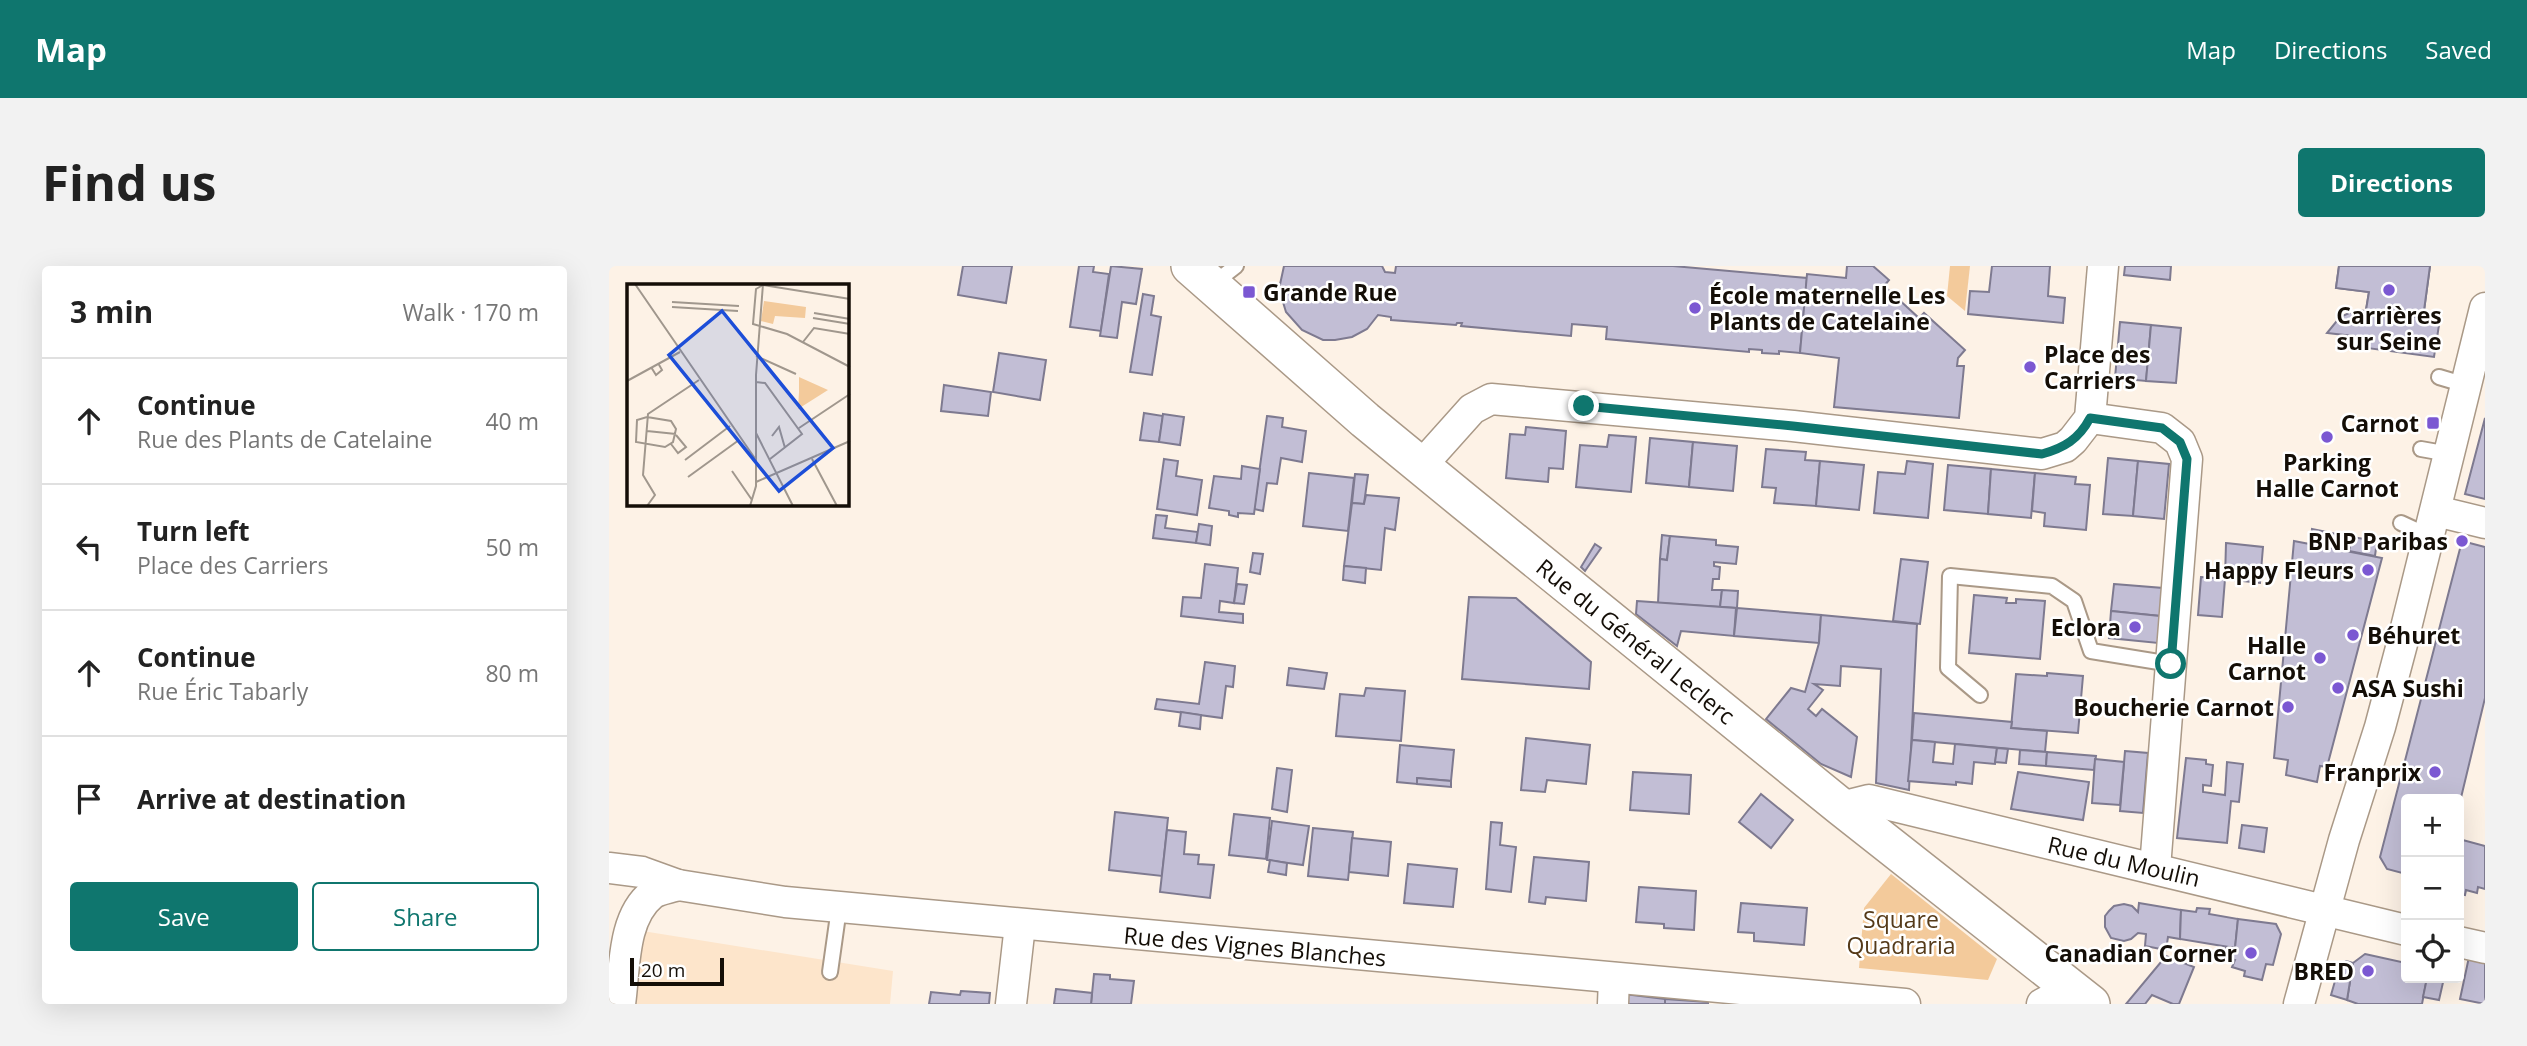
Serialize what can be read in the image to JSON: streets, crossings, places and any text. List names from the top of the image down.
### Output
{
  "streets": {
    "street": ["Rue du Général Leclerc", "Rue du Moulin", "Rue des Vignes Blanches"]
  },
  "crossings": [
    ["Rue du Général Leclerc", "Rue du Moulin"]
  ],
  "parks": ["Square Quadraria"],
  "places": {
    "other": [
      "Carrières sur Seine",
      "École maternelle Les Plants de Catelaine",
      "Place des Carriers",
      "Parking Halle Carnot",
      "BNP Paribas",
      "Happy Fleurs",
      "Eclora",
      "Béhuret",
      "Halle Carnot",
      "ASA Sushi",
      "Boucherie Carnot",
      "Franprix",
      "Canadian Corner",
      "BRED"
    ],
    "transit": ["Grande Rue", "Carnot"]
  },
  "scale_bar": "20 m",
  "page": {
    "header": "Map",
    "nav": ["Map", "Directions", "Saved"],
    "buttons": [
      "Directions",
      ["Save", "Share"]
    ],
    "title": "Find us",
    "heading": ["3 min", "Walk · 170 m"],
    "list": [
      ["Continue", "Rue des Plants de Catelaine", "40 m"],
      ["Turn left", "Place des Carriers", "50 m"],
      ["Continue", "Rue Éric Tabarly", "80 m"],
      "Arrive at destination"
    ],
    "map_buttons": ["+", "−"],
    "scale": "20 m"
  }
}
